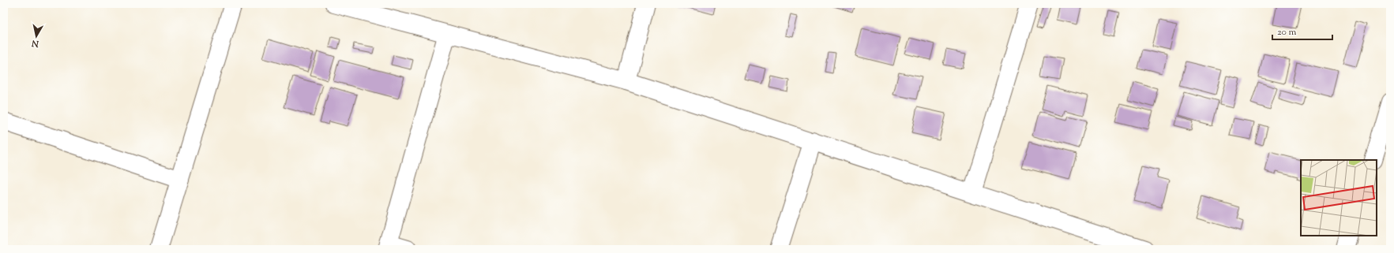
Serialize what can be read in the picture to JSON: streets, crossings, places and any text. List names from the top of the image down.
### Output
{
  "scale_bar": "20 m",
  "north": "bottom"
}
